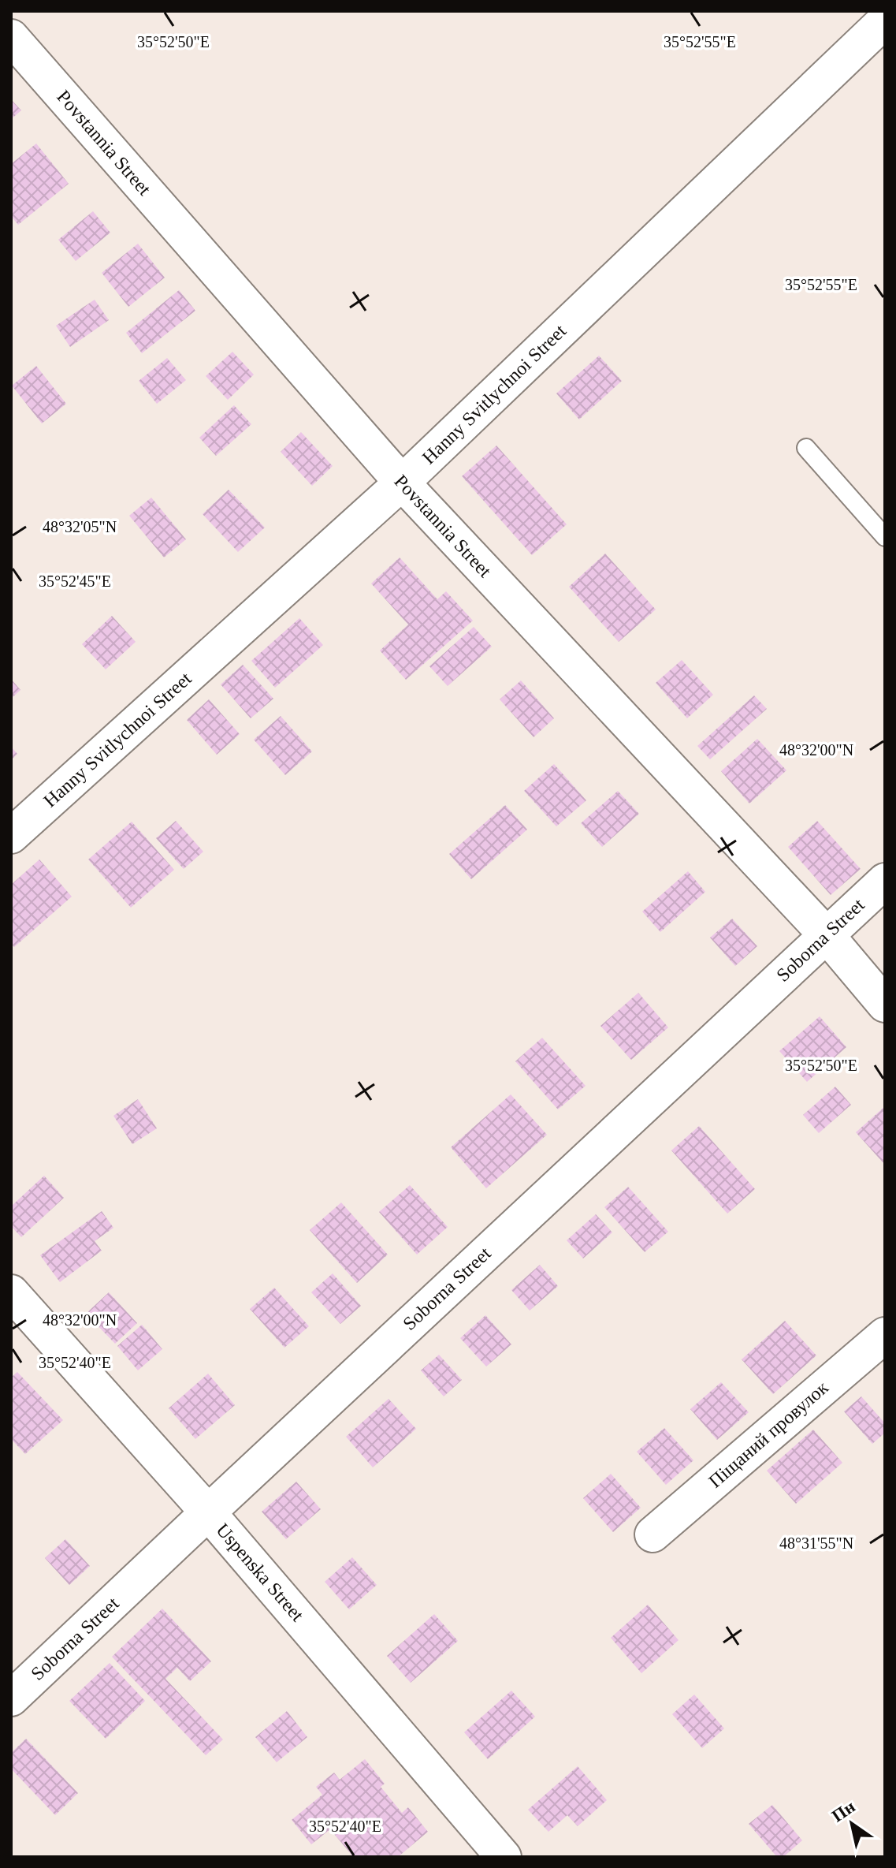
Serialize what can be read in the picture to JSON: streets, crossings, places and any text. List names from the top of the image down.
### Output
{
  "streets": {
    "street": [
      "Povstannia Street",
      "Hanny Svitlychnoi Street",
      "Soborna Street",
      "Піщаний провулок",
      "Uspenska Street"
    ]
  },
  "crossings": [
    ["Povstannia Street", "Hanny Svitlychnoi Street"],
    ["Povstannia Street", "Soborna Street"],
    ["Soborna Street", "Uspenska Street"]
  ],
  "north": "top left",
  "coordinates": [
    "35°52'50\"E",
    "35°52'55\"E",
    "48°32'05\"N",
    "35°52'45\"E",
    "48°32'00\"N",
    "35°52'40\"E",
    "48°31'55\"N"
  ]
}
